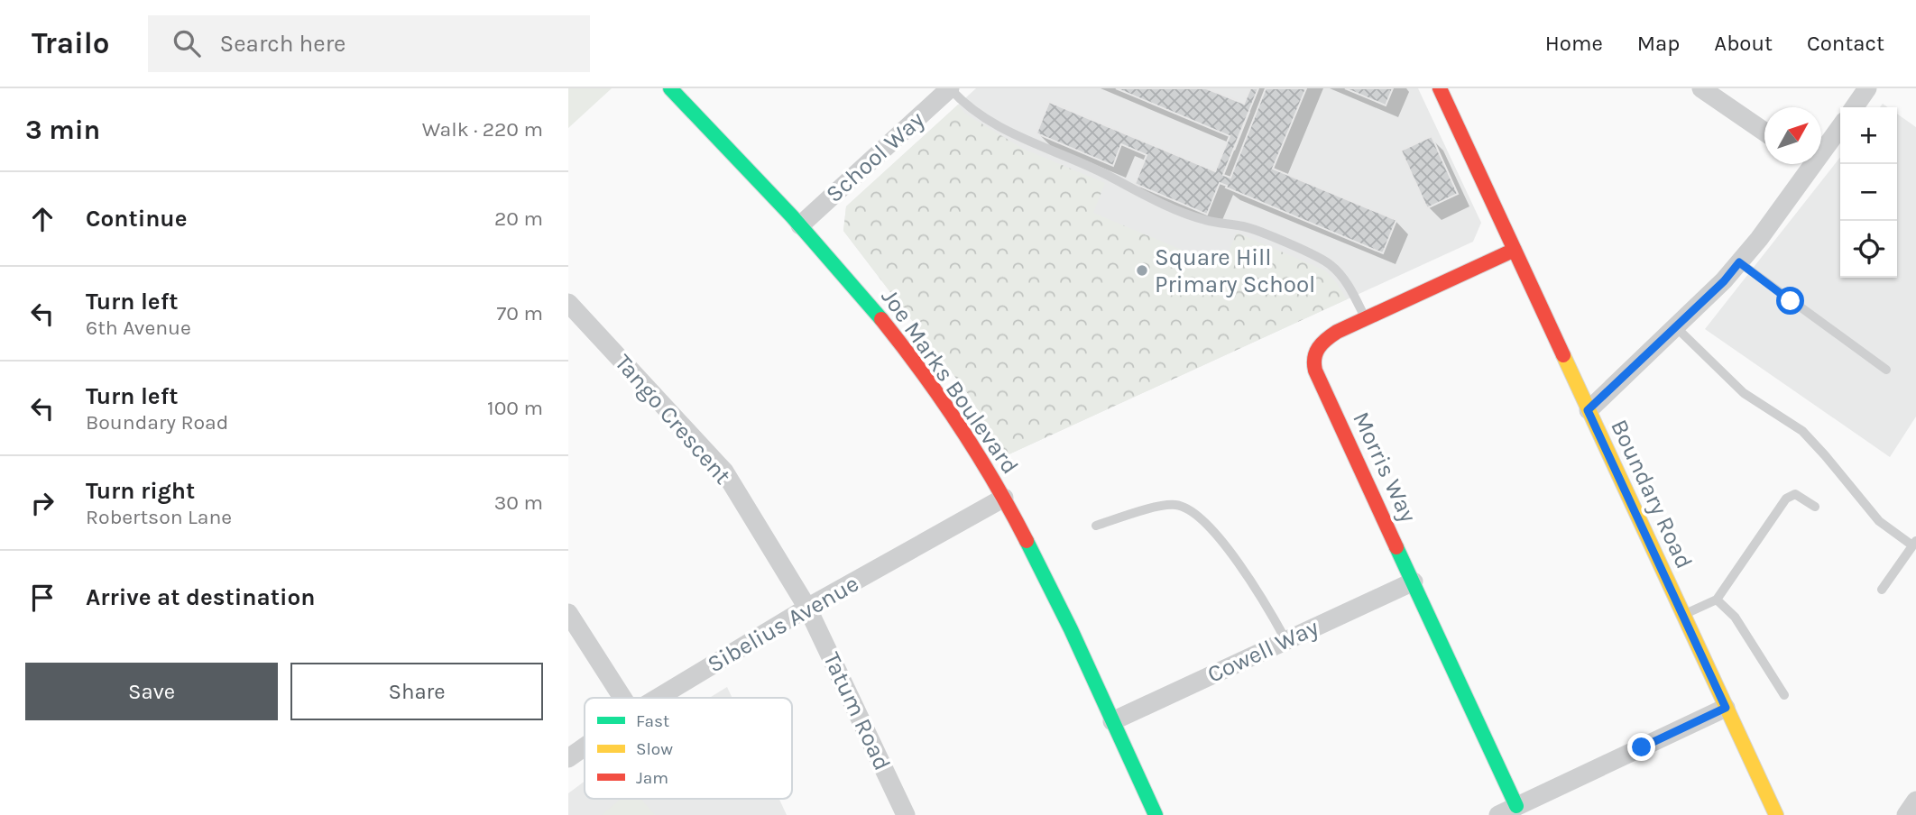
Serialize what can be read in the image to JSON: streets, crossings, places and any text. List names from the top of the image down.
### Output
{
  "streets": {
    "street": [
      "School Way",
      "Joe Marks Boulevard",
      "Tango Crescent",
      "Morris Way",
      "Boundary Road",
      "Sibelius Avenue",
      "Cowell Way",
      "Tatum Road"
    ]
  },
  "crossings": [
    ["School Way", "Joe Marks Boulevard"],
    ["Joe Marks Boulevard", "Sibelius Avenue"],
    ["Joe Marks Boulevard", "Cowell Way"],
    ["Tango Crescent", "Sibelius Avenue"],
    ["Tango Crescent", "Tatum Road"],
    ["Morris Way", "Boundary Road"],
    ["Morris Way", "Cowell Way"],
    ["Sibelius Avenue", "Tatum Road"]
  ],
  "places": ["Square Hill Primary School"],
  "legend": ["Fast", "Slow", "Jam"],
  "north": "top right",
  "page": {
    "header": "Trailo",
    "search": "Search here",
    "nav": [
      "Home",
      "Map",
      "About",
      "Contact"
    ],
    "heading": ["3 min", "Walk · 220 m"],
    "map_buttons": ["+", "−"],
    "list": [
      ["Continue", "20 m"],
      ["Turn left", "6th Avenue", "70 m"],
      ["Turn left", "Boundary Road", "100 m"],
      ["Turn right", "Robertson Lane", "30 m"],
      "Arrive at destination"
    ],
    "buttons": ["Save", "Share"]
  }
}
